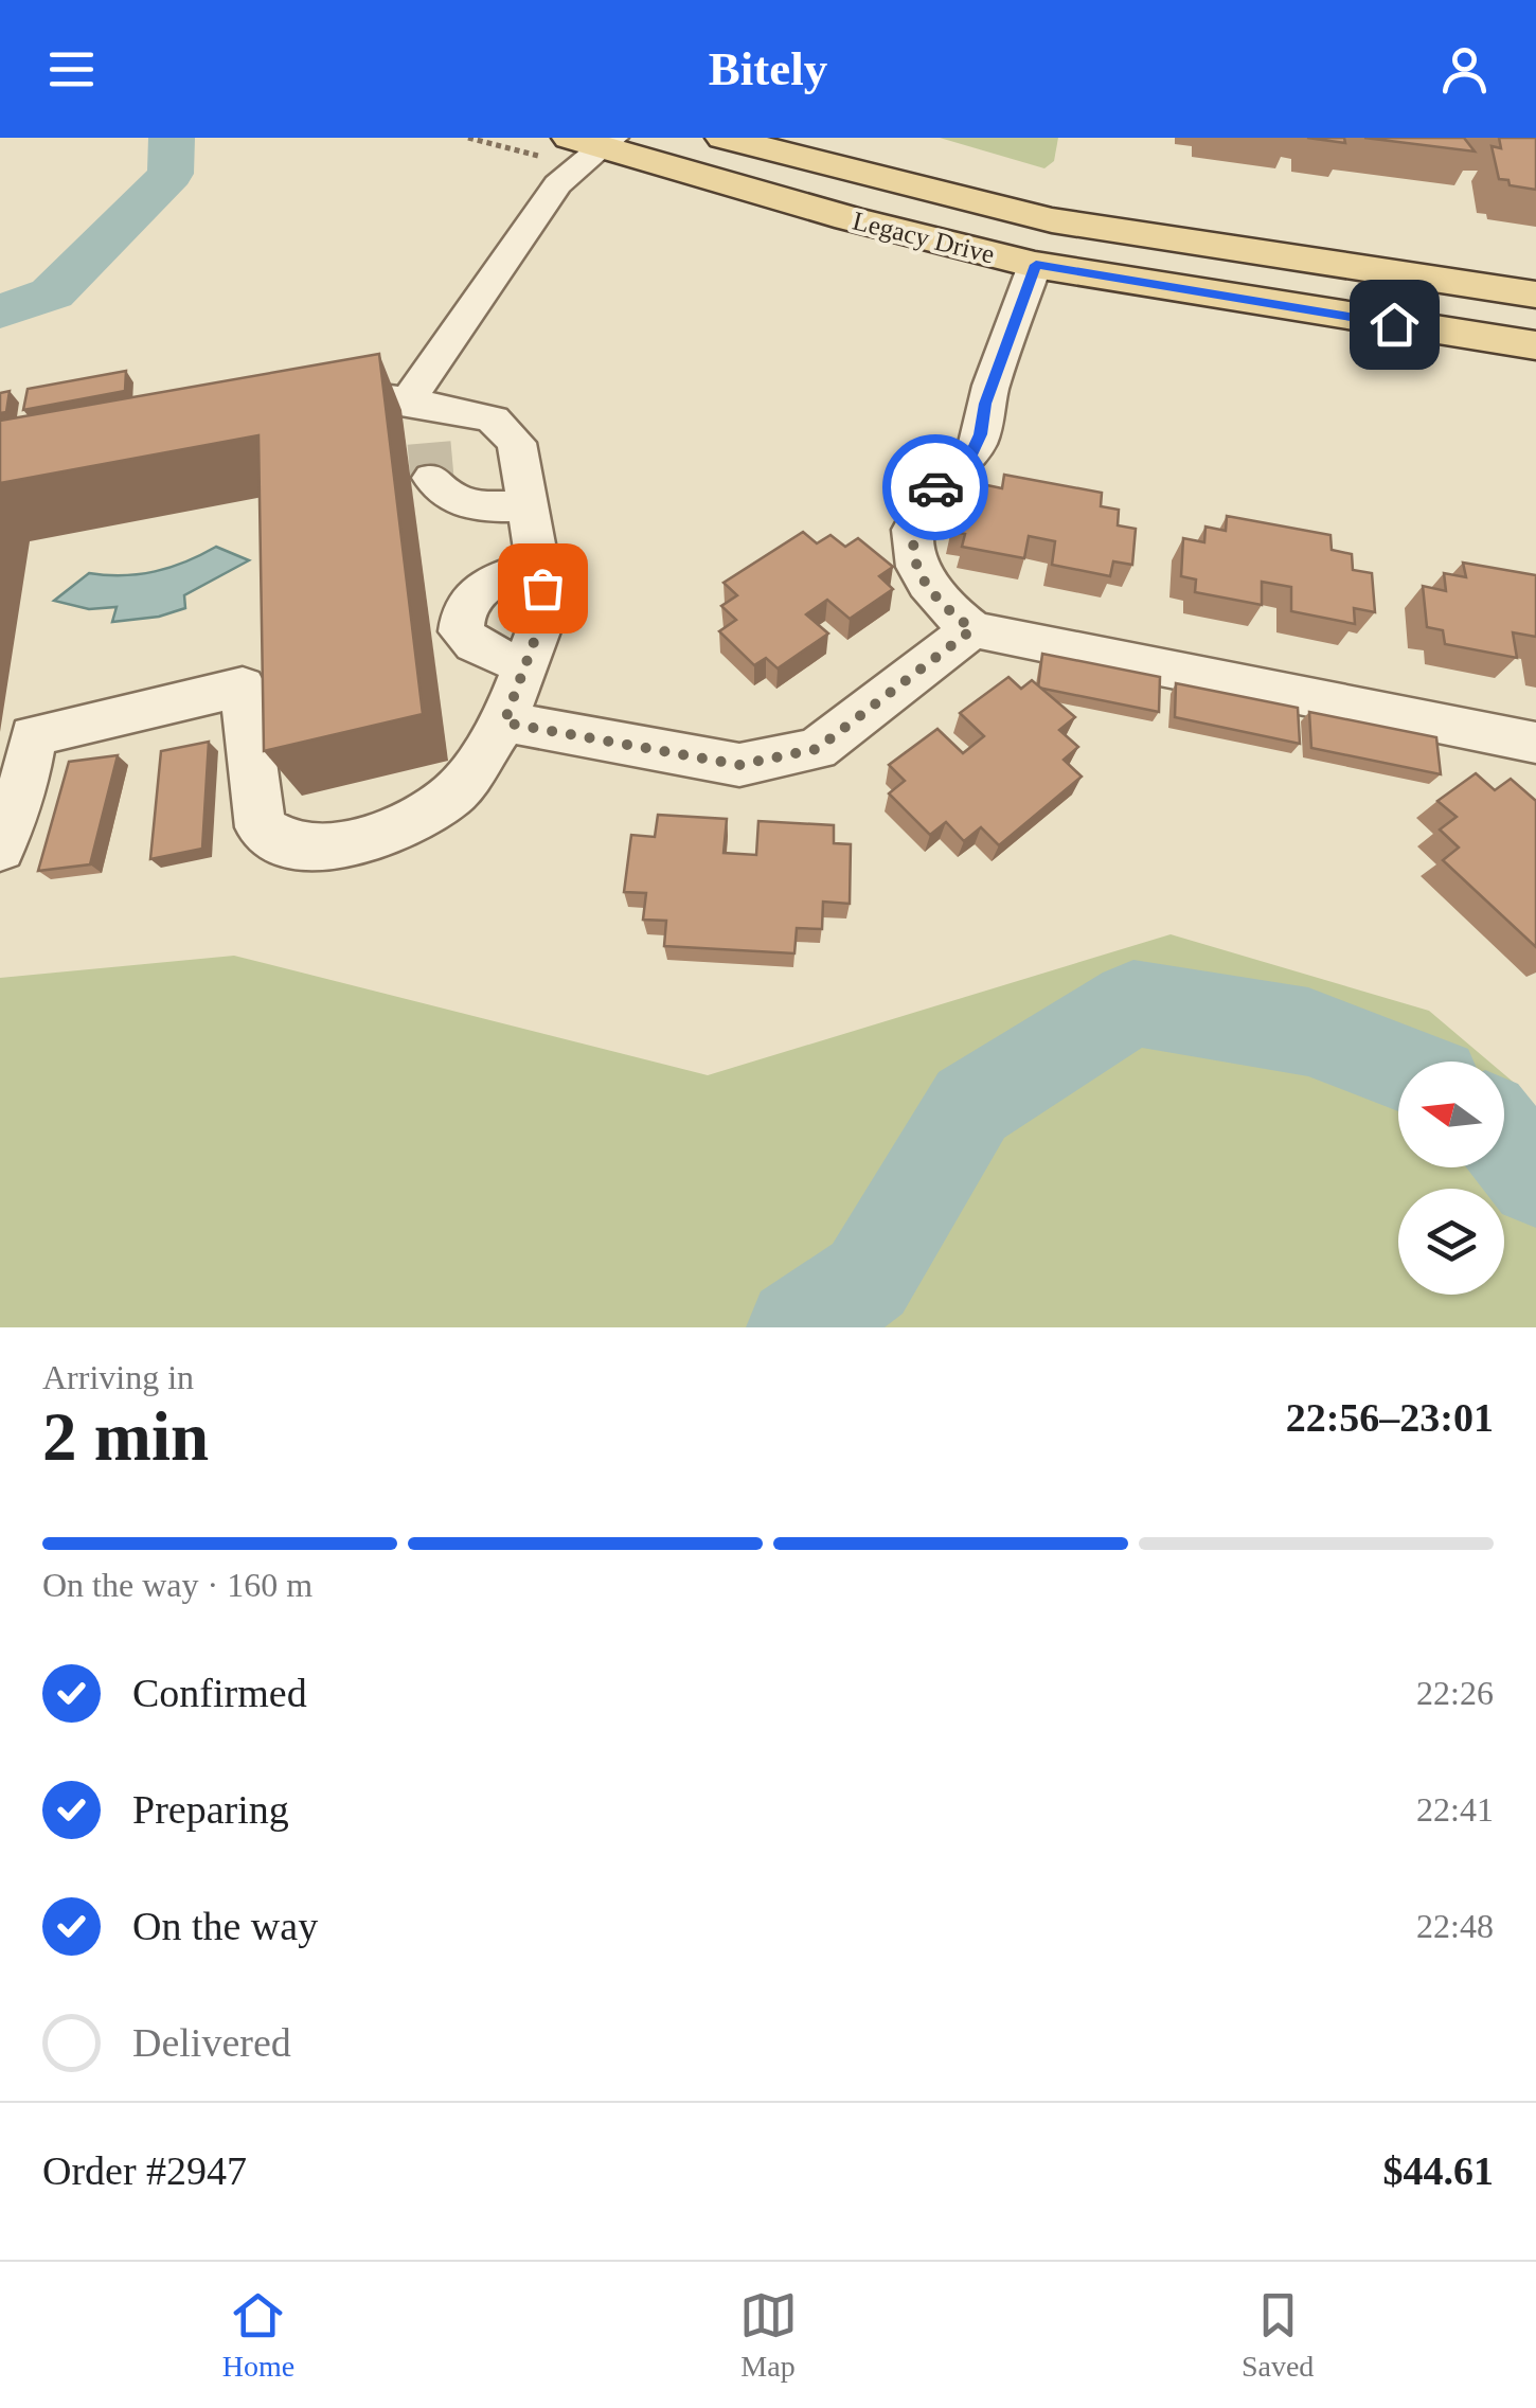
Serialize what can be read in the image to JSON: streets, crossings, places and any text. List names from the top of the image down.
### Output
{
  "streets": {
    "main road": ["Legacy Drive"]
  },
  "north": "left",
  "page": {
    "header": "Bitely",
    "heading": ["2 min", "Arriving in", "22:56–23:01"],
    "panel": ["Order #2947", "$44.61"],
    "bar": "On the way · 160 m",
    "list": [
      ["Confirmed", "22:26"],
      ["Preparing", "22:41"],
      ["On the way", "22:48"],
      "Delivered"
    ],
    "tabs": ["Home", "Map", "Saved"]
  }
}
